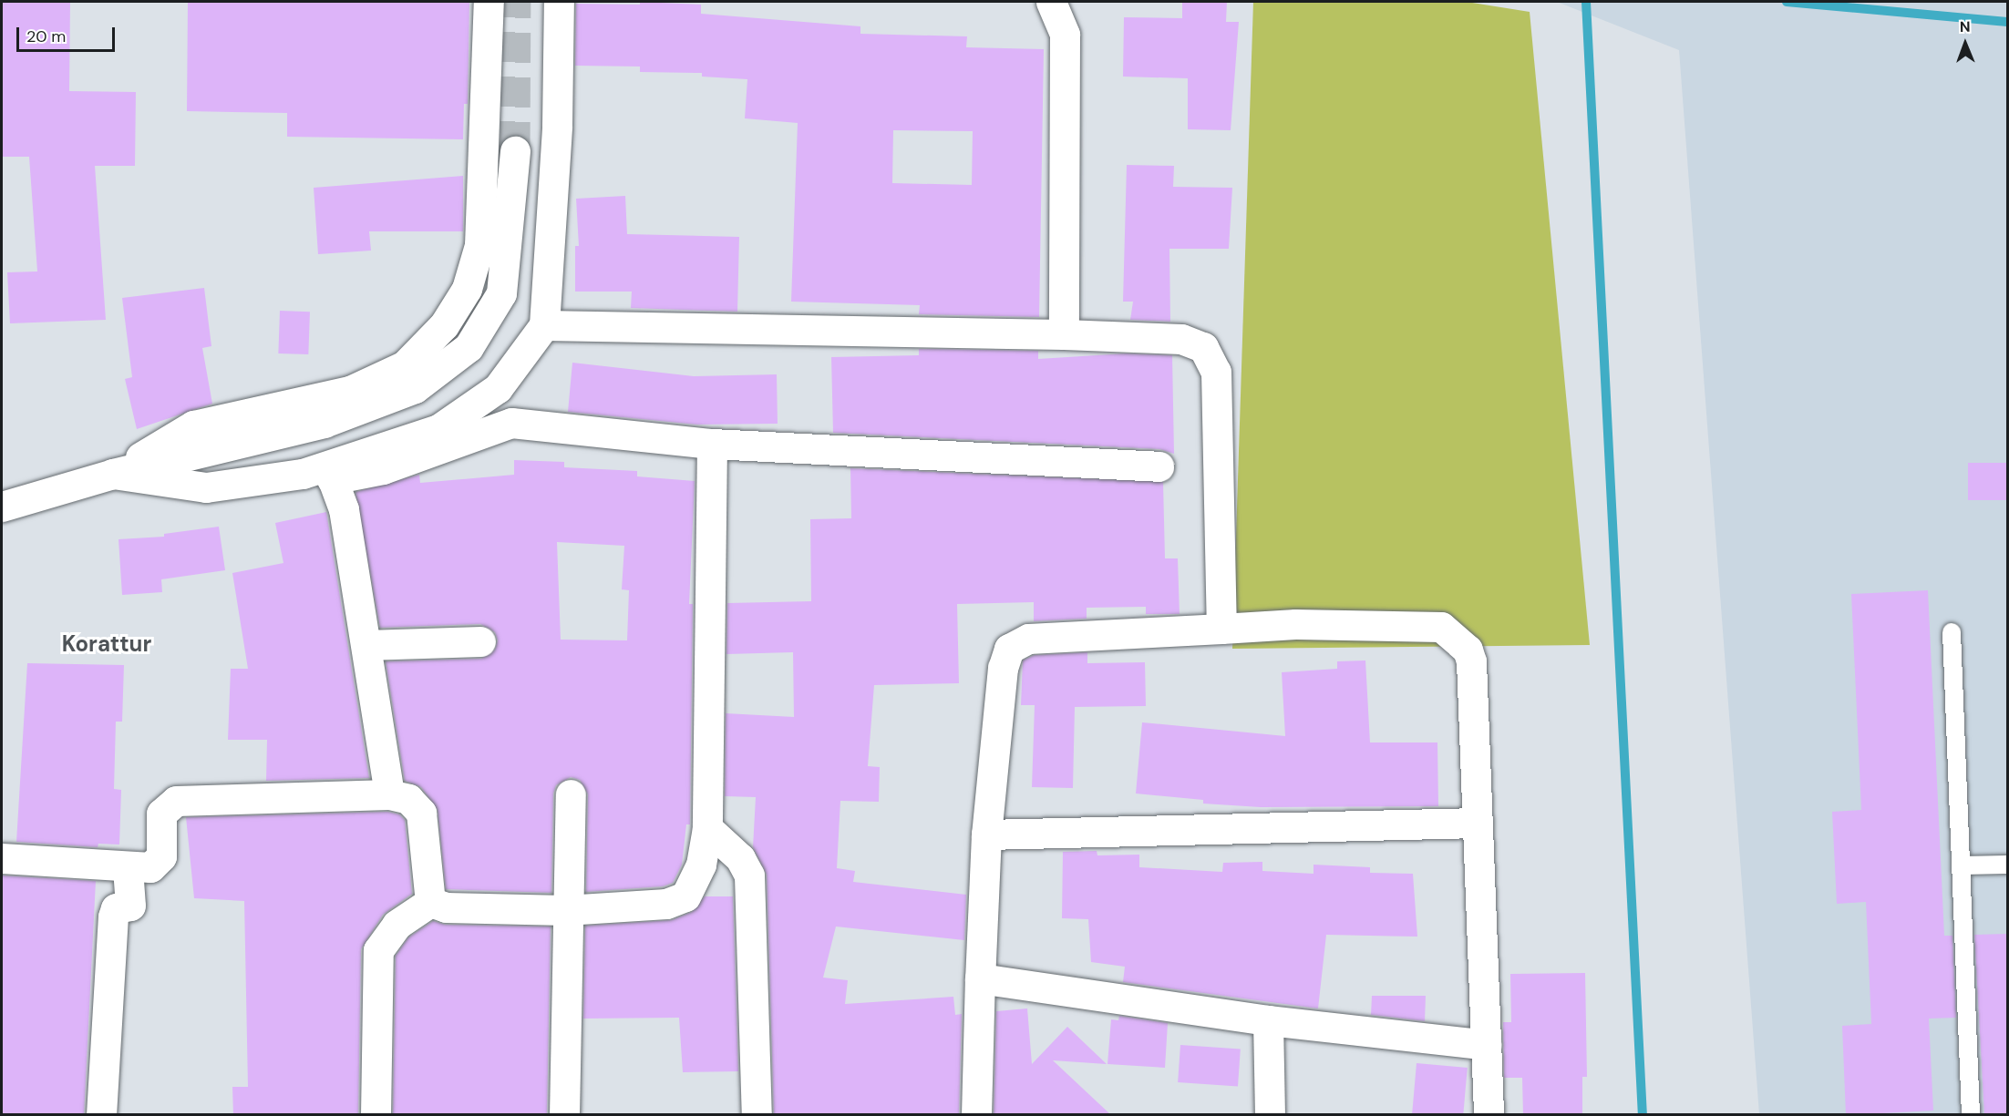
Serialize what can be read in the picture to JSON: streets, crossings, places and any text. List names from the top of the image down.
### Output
{
  "districts": ["Korattur"],
  "scale_bar": "20 m",
  "north": "top"
}
